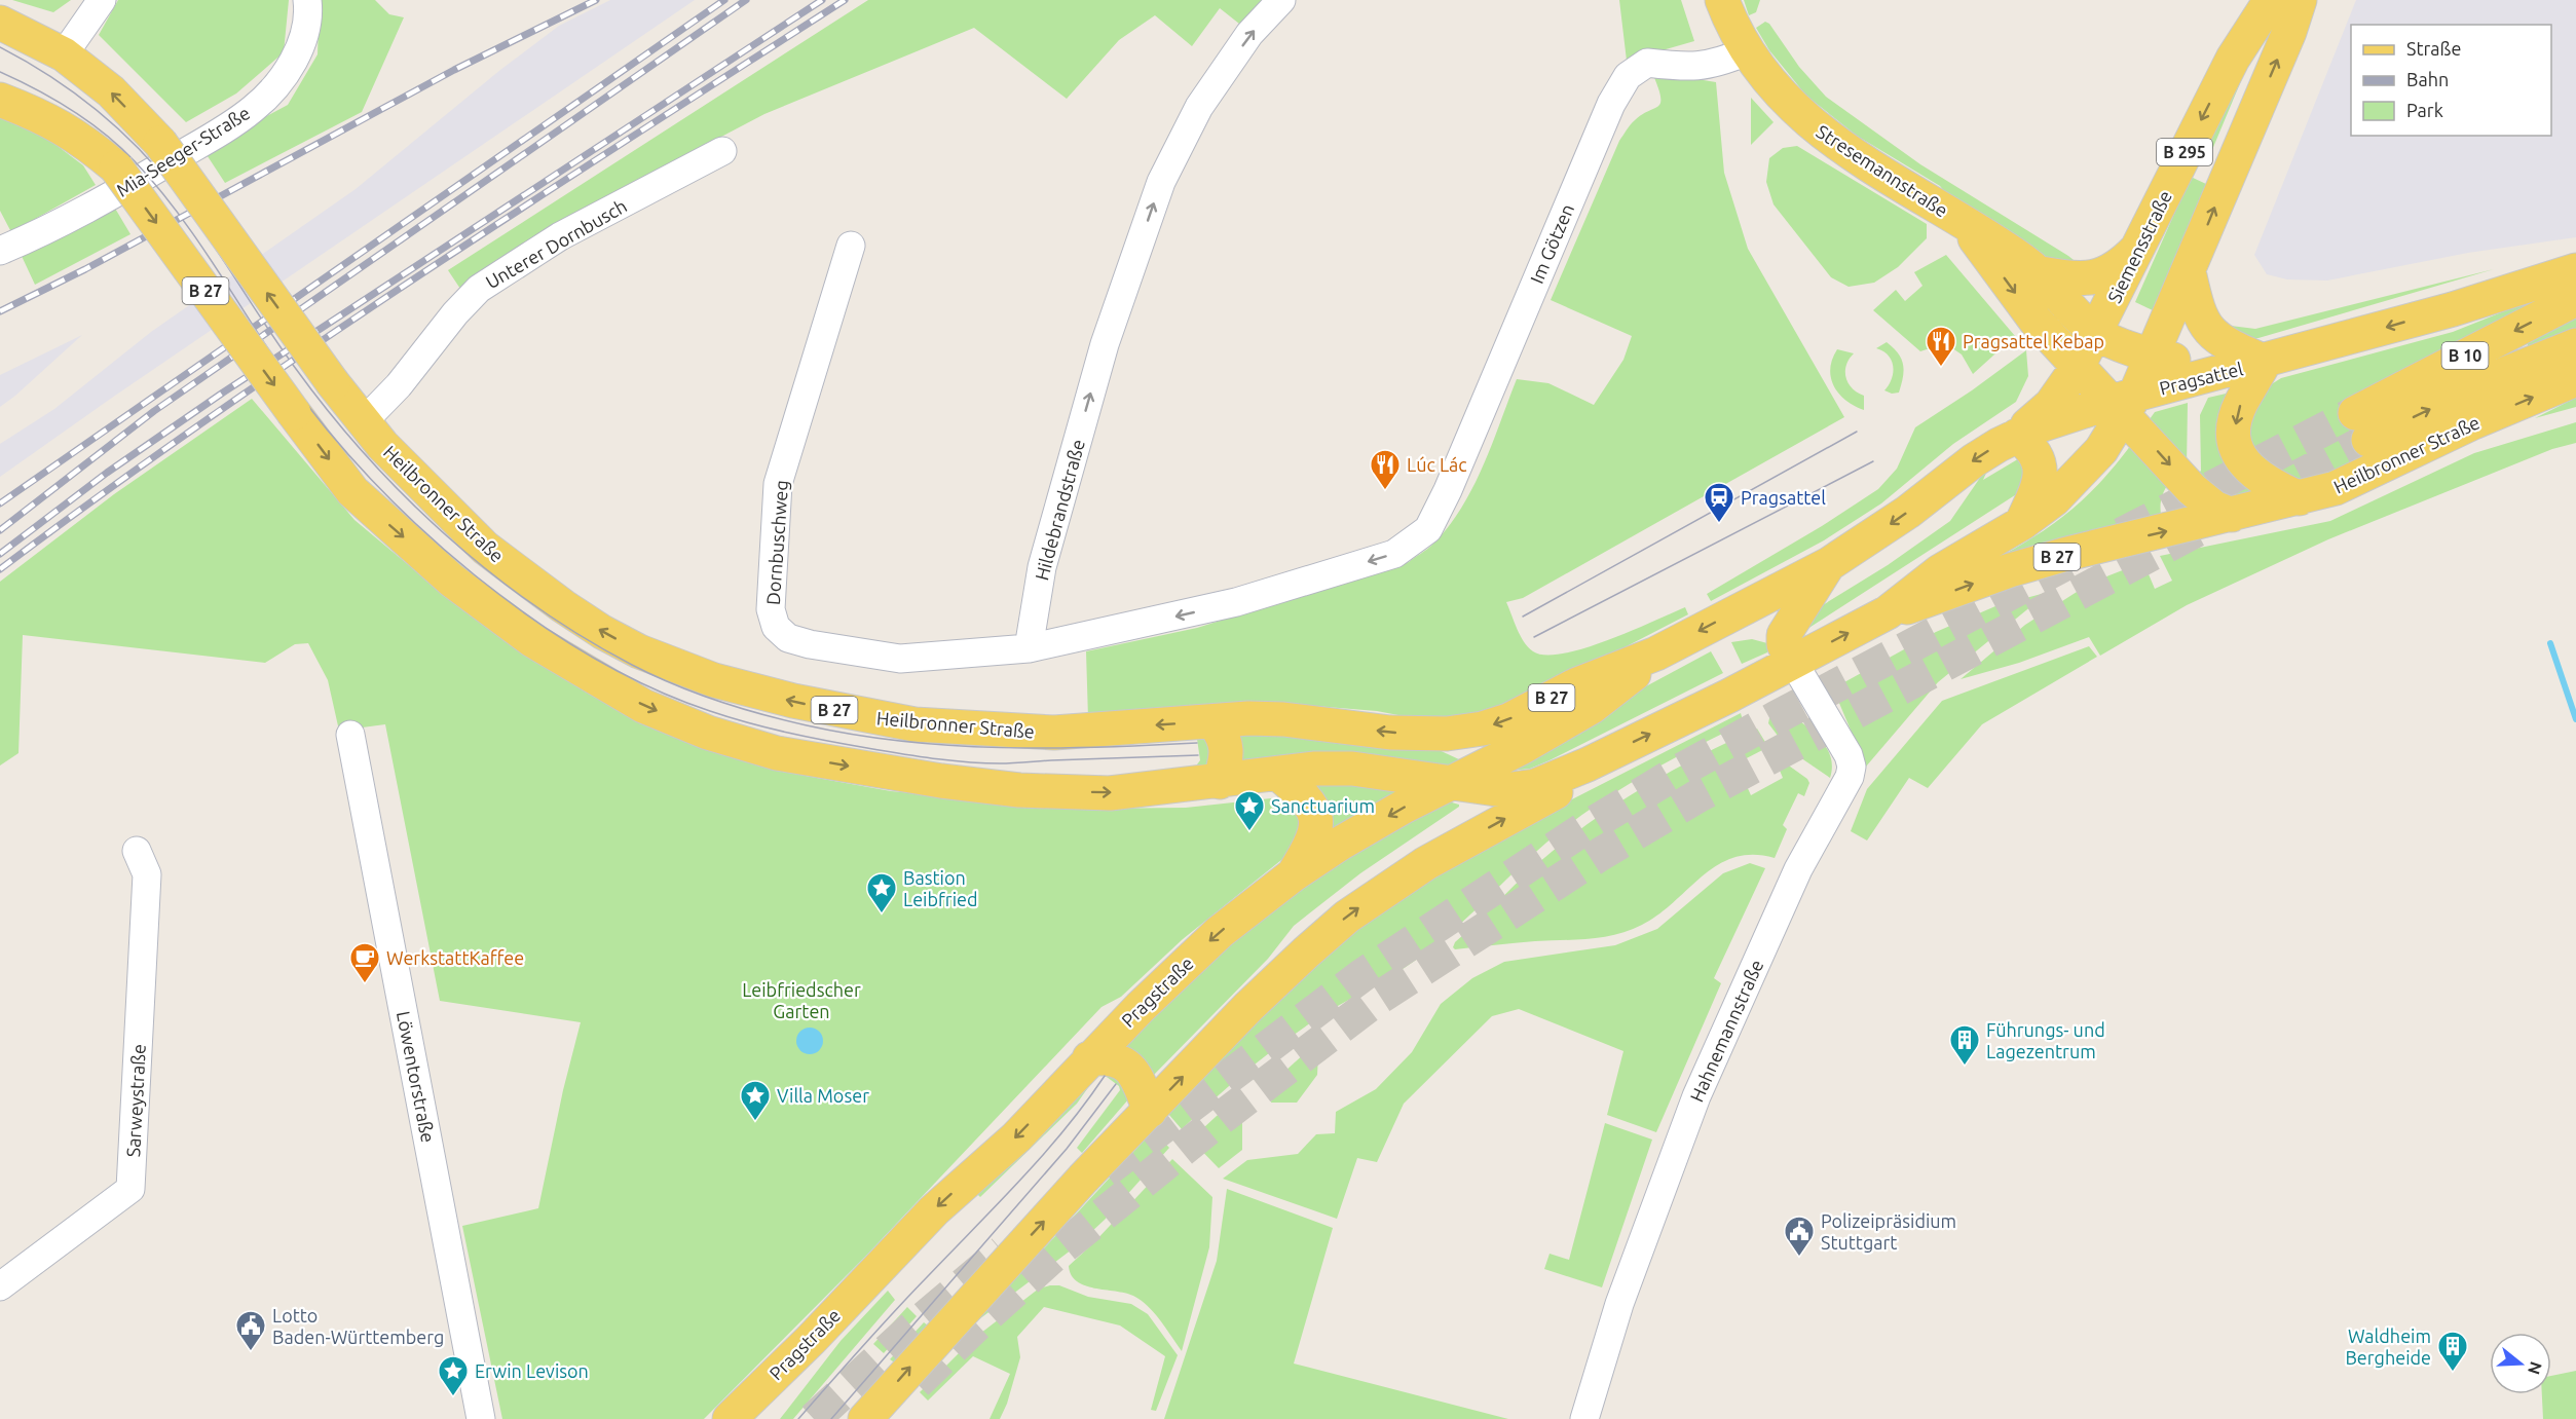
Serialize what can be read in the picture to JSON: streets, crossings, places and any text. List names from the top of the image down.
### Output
{
  "streets": {
    "main road": [
      "B 295",
      "Stresemannstraße",
      "Siemensstraße",
      "B 27",
      "B 10",
      "Pragsattel",
      "Heilbronner Straße",
      "Pragstraße"
    ],
    "street": [
      "Mia-Seeger-Straße",
      "Unterer Dornbusch",
      "Im Götzen",
      "Hildebrandstraße",
      "Dornbuschweg",
      "Hahnemannstraße",
      "Löwentorstraße",
      "Sarweystraße"
    ]
  },
  "crossings": [
    ["B 295", "Pragsattel"],
    ["Stresemannstraße", "Im Götzen"],
    ["Stresemannstraße", "Siemensstraße"],
    ["Stresemannstraße", "Pragsattel"],
    ["Unterer Dornbusch", "Heilbronner Straße"],
    ["Im Götzen", "Hildebrandstraße"],
    ["Im Götzen", "Dornbuschweg"],
    ["Siemensstraße", "Pragsattel"],
    ["B 27", "Heilbronner Straße"],
    ["B 27", "Pragstraße"],
    ["B 27", "Hahnemannstraße"],
    ["Pragsattel", "Heilbronner Straße"],
    ["Hildebrandstraße", "Dornbuschweg"]
  ],
  "one_way": ["Im Götzen", "Hildebrandstraße"],
  "parks": ["Leibfriedscher Garten"],
  "places": {
    "restaurant": ["Pragsattel Kebap", "Lúc Lác"],
    "station": ["Pragsattel"],
    "place": [
      "Sanctuarium",
      "Bastion Leibfried",
      "Villa Moser",
      "Erwin Levison"
    ],
    "cafe": ["WerkstattKaffee"],
    "building": ["Führungs- und Lagezentrum", "Waldheim Bergheide"],
    "public building": ["Polizeipräsidium Stuttgart", "Lotto Baden-Württemberg"]
  },
  "legend": ["Straße", "Bahn", "Park"],
  "north": "right"
}
